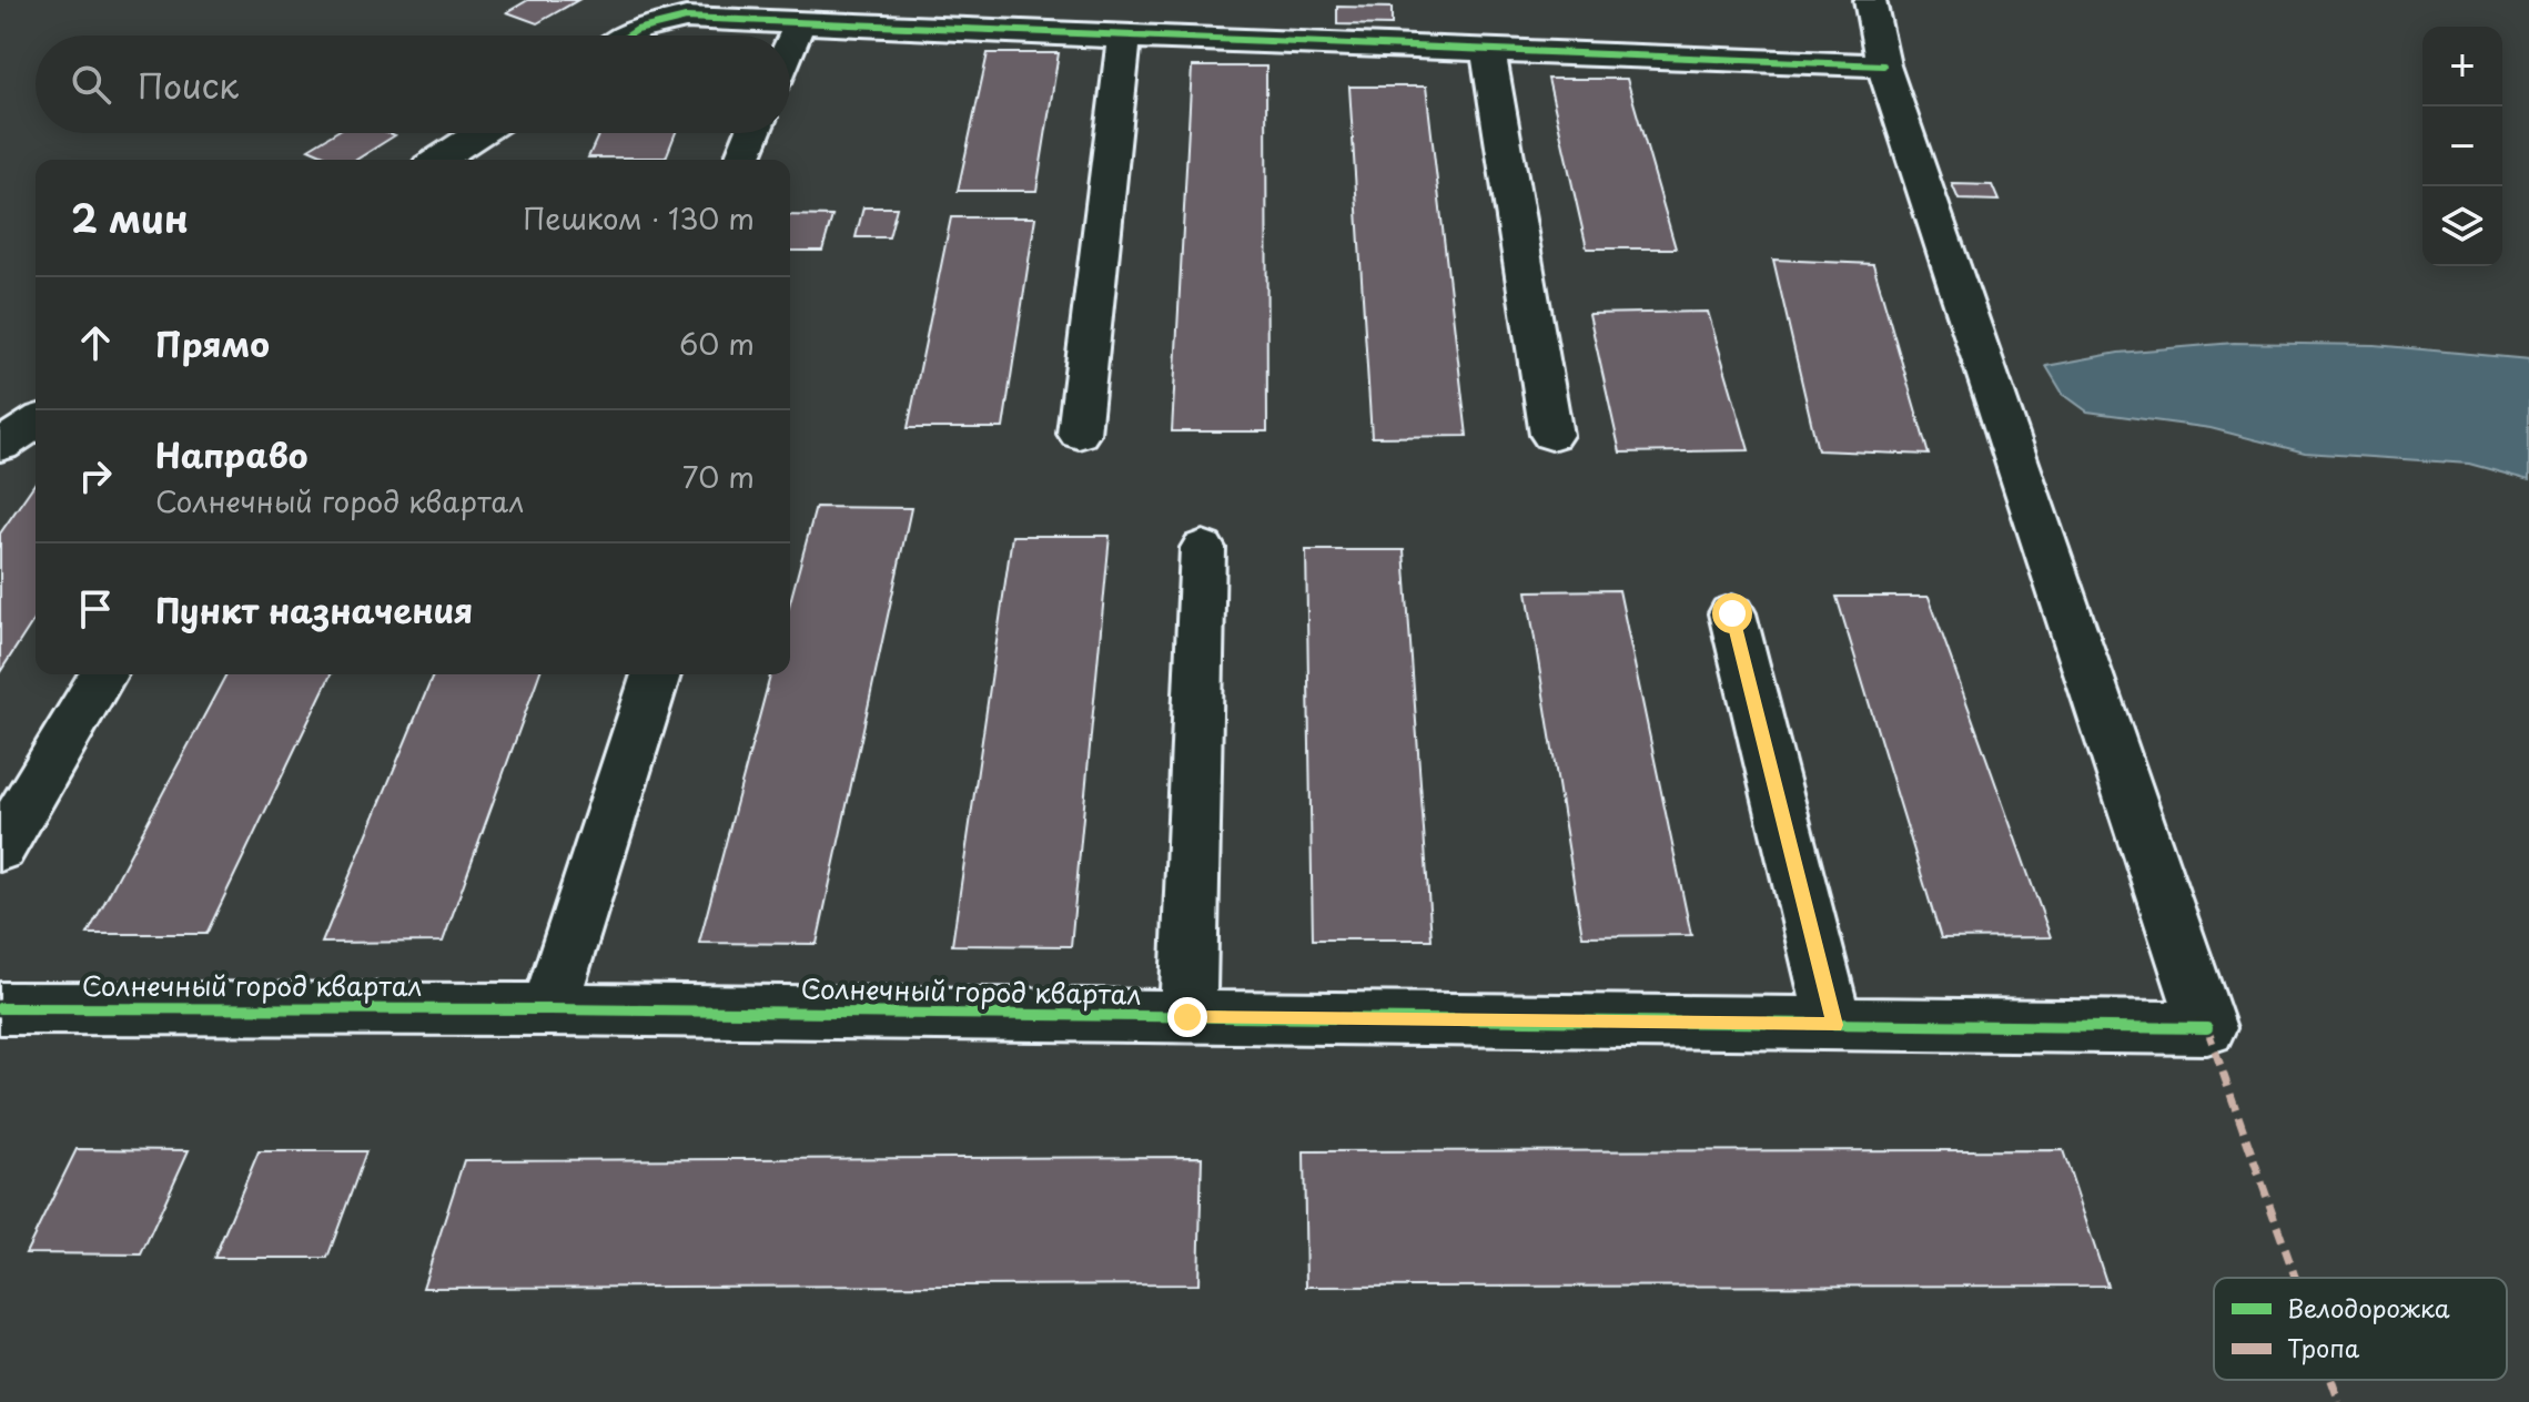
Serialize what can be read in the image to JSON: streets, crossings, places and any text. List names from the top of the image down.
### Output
{
  "streets": {
    "street": ["Солнечный город квартал"]
  },
  "legend": ["Велодорожка", "Тропа"],
  "page": {
    "map_buttons": ["+", "−"],
    "search": "Поиск",
    "heading": ["2 мин", "Пешком · 130 m"],
    "list": [
      ["Прямо", "60 m"],
      ["Направо", "Солнечный город квартал", "70 m"],
      "Пункт назначения"
    ]
  }
}
